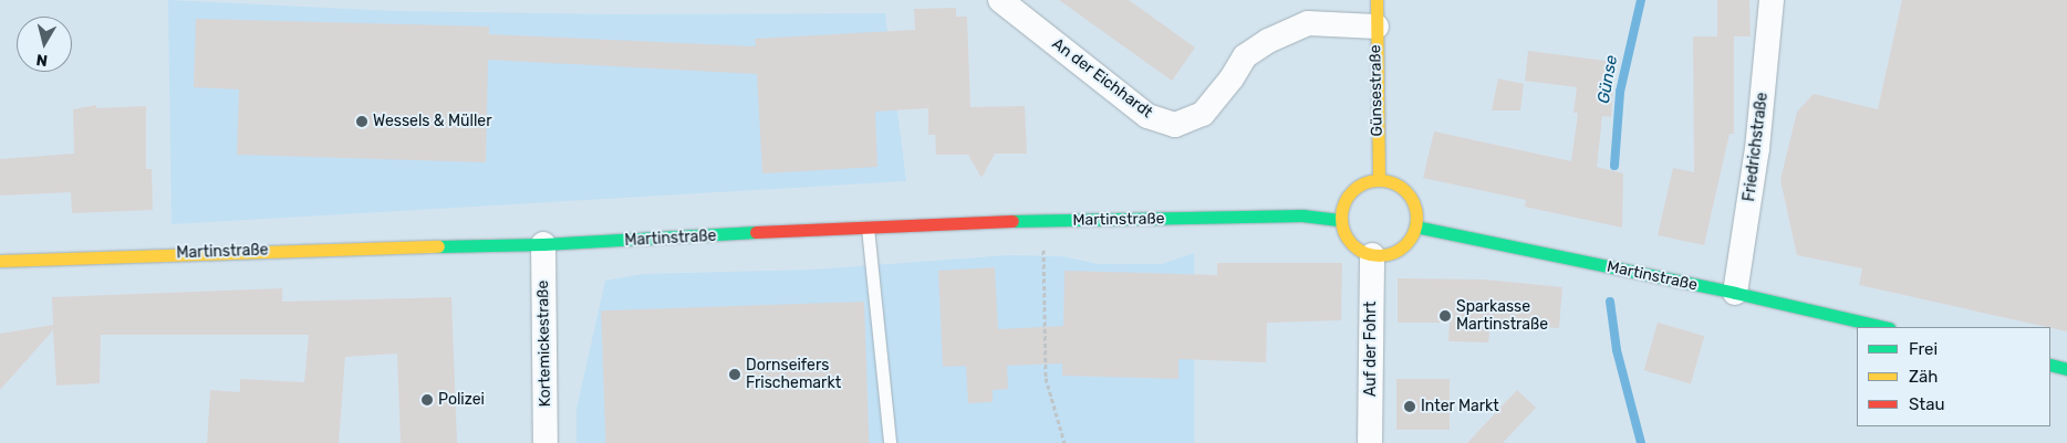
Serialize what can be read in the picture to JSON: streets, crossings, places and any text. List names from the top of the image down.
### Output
{
  "streets": {
    "street": [
      "An der Eichhardt",
      "Günsestraße",
      "Friedrichstraße",
      "Martinstraße",
      "Kortemickestraße",
      "Auf der Fohrt"
    ]
  },
  "crossings": [
    ["An der Eichhardt", "Günsestraße"],
    ["Günsestraße", "Martinstraße"],
    ["Günsestraße", "Auf der Fohrt"],
    ["Friedrichstraße", "Martinstraße"],
    ["Martinstraße", "Kortemickestraße"],
    ["Martinstraße", "Auf der Fohrt"]
  ],
  "water": ["Günse"],
  "places": [
    "Wessels & Müller",
    "Sparkasse Martinstraße",
    "Dornseifers Frischemarkt",
    "Polizei",
    "Inter Markt"
  ],
  "legend": ["Frei", "Zäh", "Stau"],
  "north": "bottom"
}
